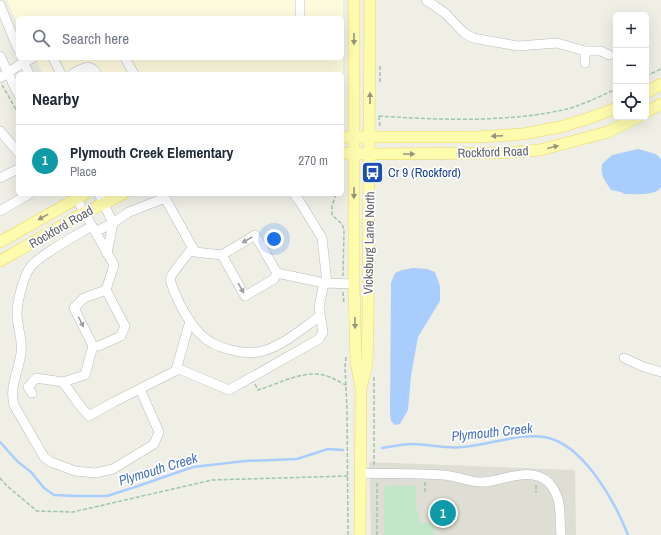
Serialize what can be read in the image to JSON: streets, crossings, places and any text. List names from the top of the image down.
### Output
{
  "streets": {
    "main road": ["Rockford Road", "Vicksburg Lane North"]
  },
  "crossings": [
    ["Rockford Road", "Vicksburg Lane North"]
  ],
  "water": ["Plymouth Creek"],
  "places": {
    "bus stop": ["Cr 9 (Rockford)"]
  },
  "page": {
    "map_buttons": ["+", "−"],
    "search": "Search here",
    "heading": "Nearby",
    "list": [
      {
        "mark": "1",
        "name": "Plymouth Creek Elementary",
        "note": "Place",
        "value": "270 m"
      }
    ],
    "pins": "1"
  }
}
